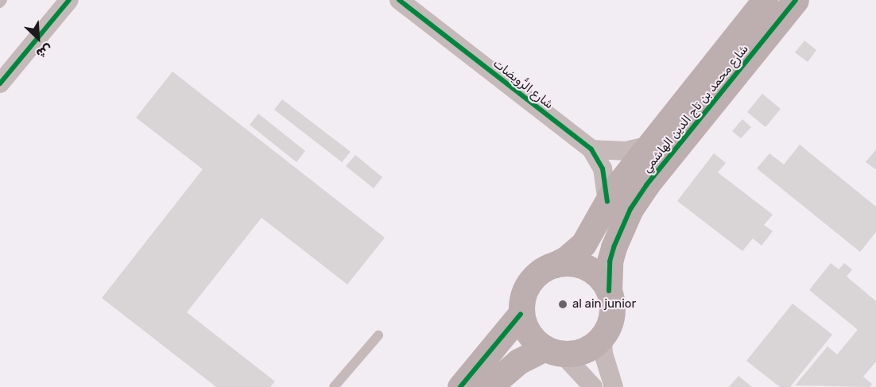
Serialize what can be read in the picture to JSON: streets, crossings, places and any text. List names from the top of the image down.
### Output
{
  "streets": {
    "street": ["شارع الرُّويضات", "شارع محمد بن تاج الدين الهاشمي"]
  },
  "crossings": [
    ["شارع الرُّويضات", "شارع محمد بن تاج الدين الهاشمي"]
  ],
  "places": ["al ain junior"],
  "north": "bottom right"
}
